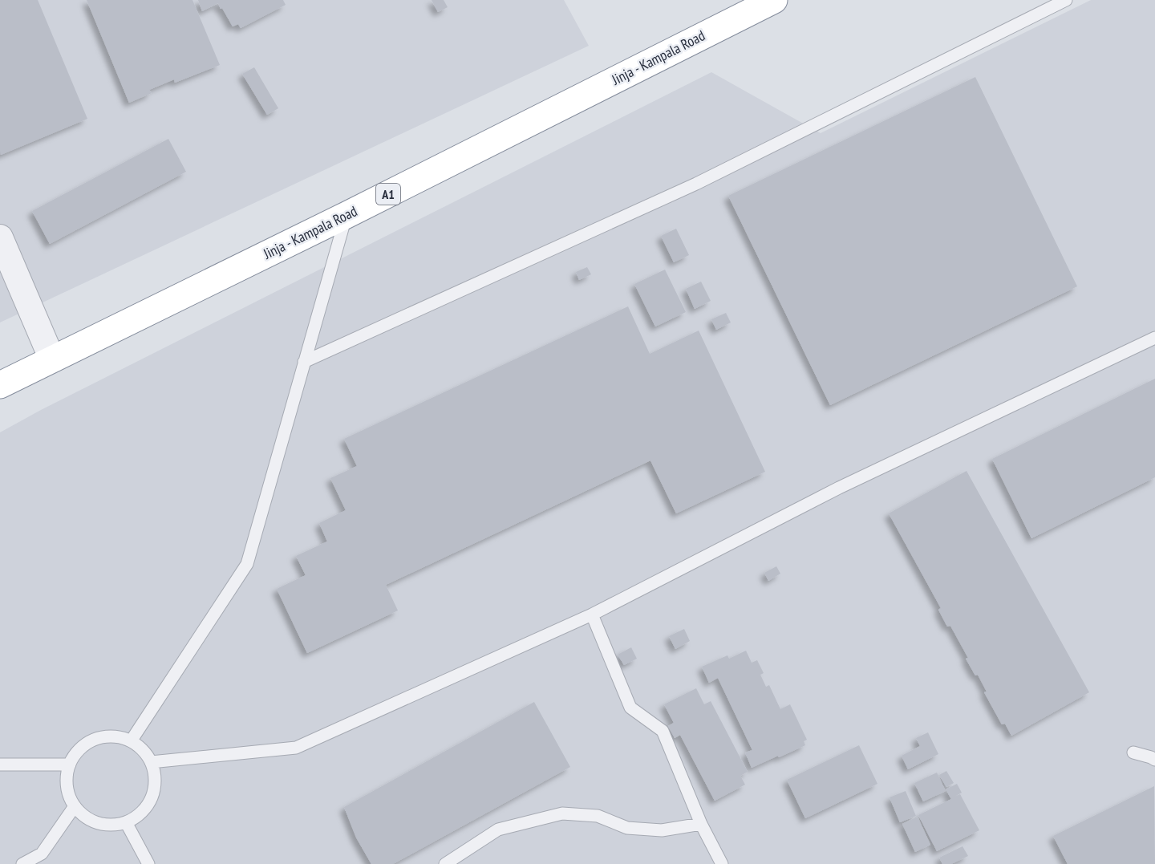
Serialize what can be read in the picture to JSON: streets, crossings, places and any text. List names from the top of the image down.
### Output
{
  "streets": {
    "highway": ["Jinja - Kampala Road", "A1"]
  }
}
